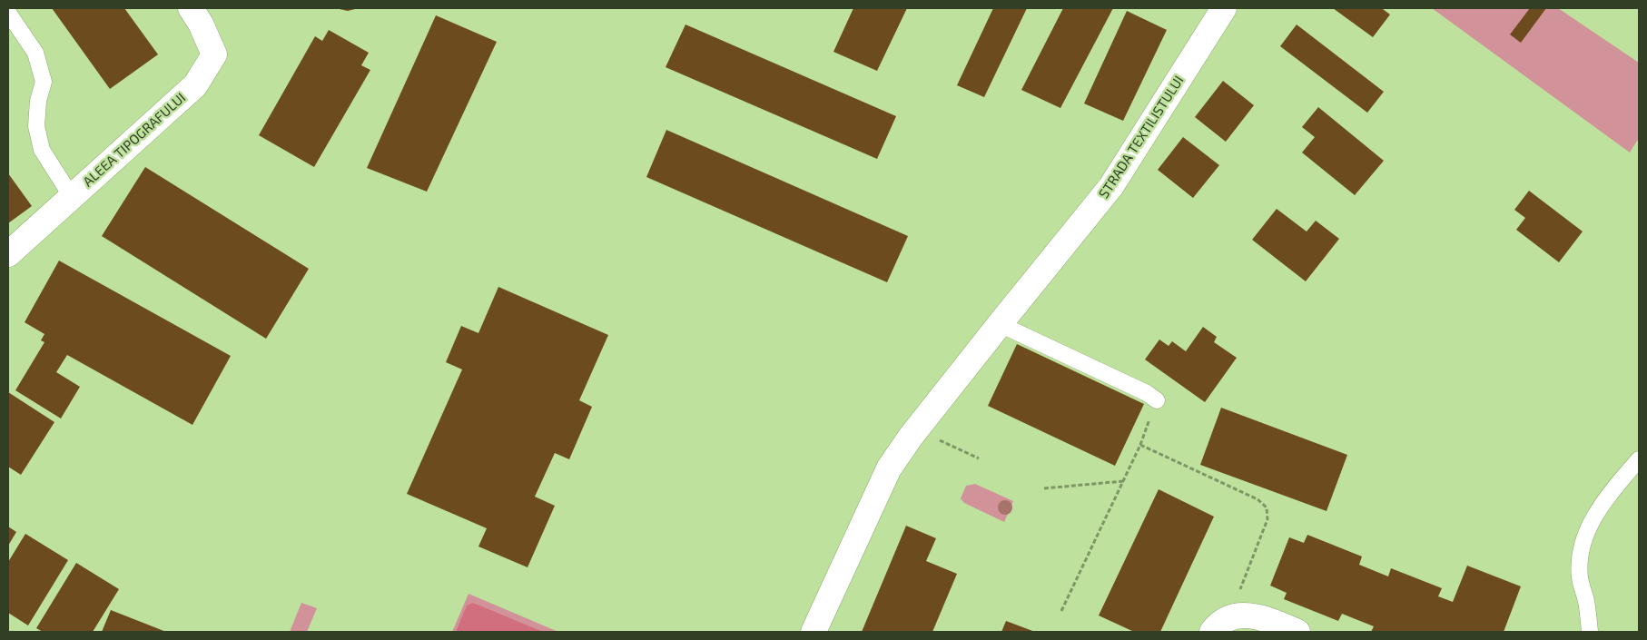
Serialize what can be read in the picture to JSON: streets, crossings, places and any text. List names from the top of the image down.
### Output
{
  "streets": {
    "street": ["STRADA TEXTILISTULUI", "ALEEA TIPOGRAFULUI"]
  }
}
